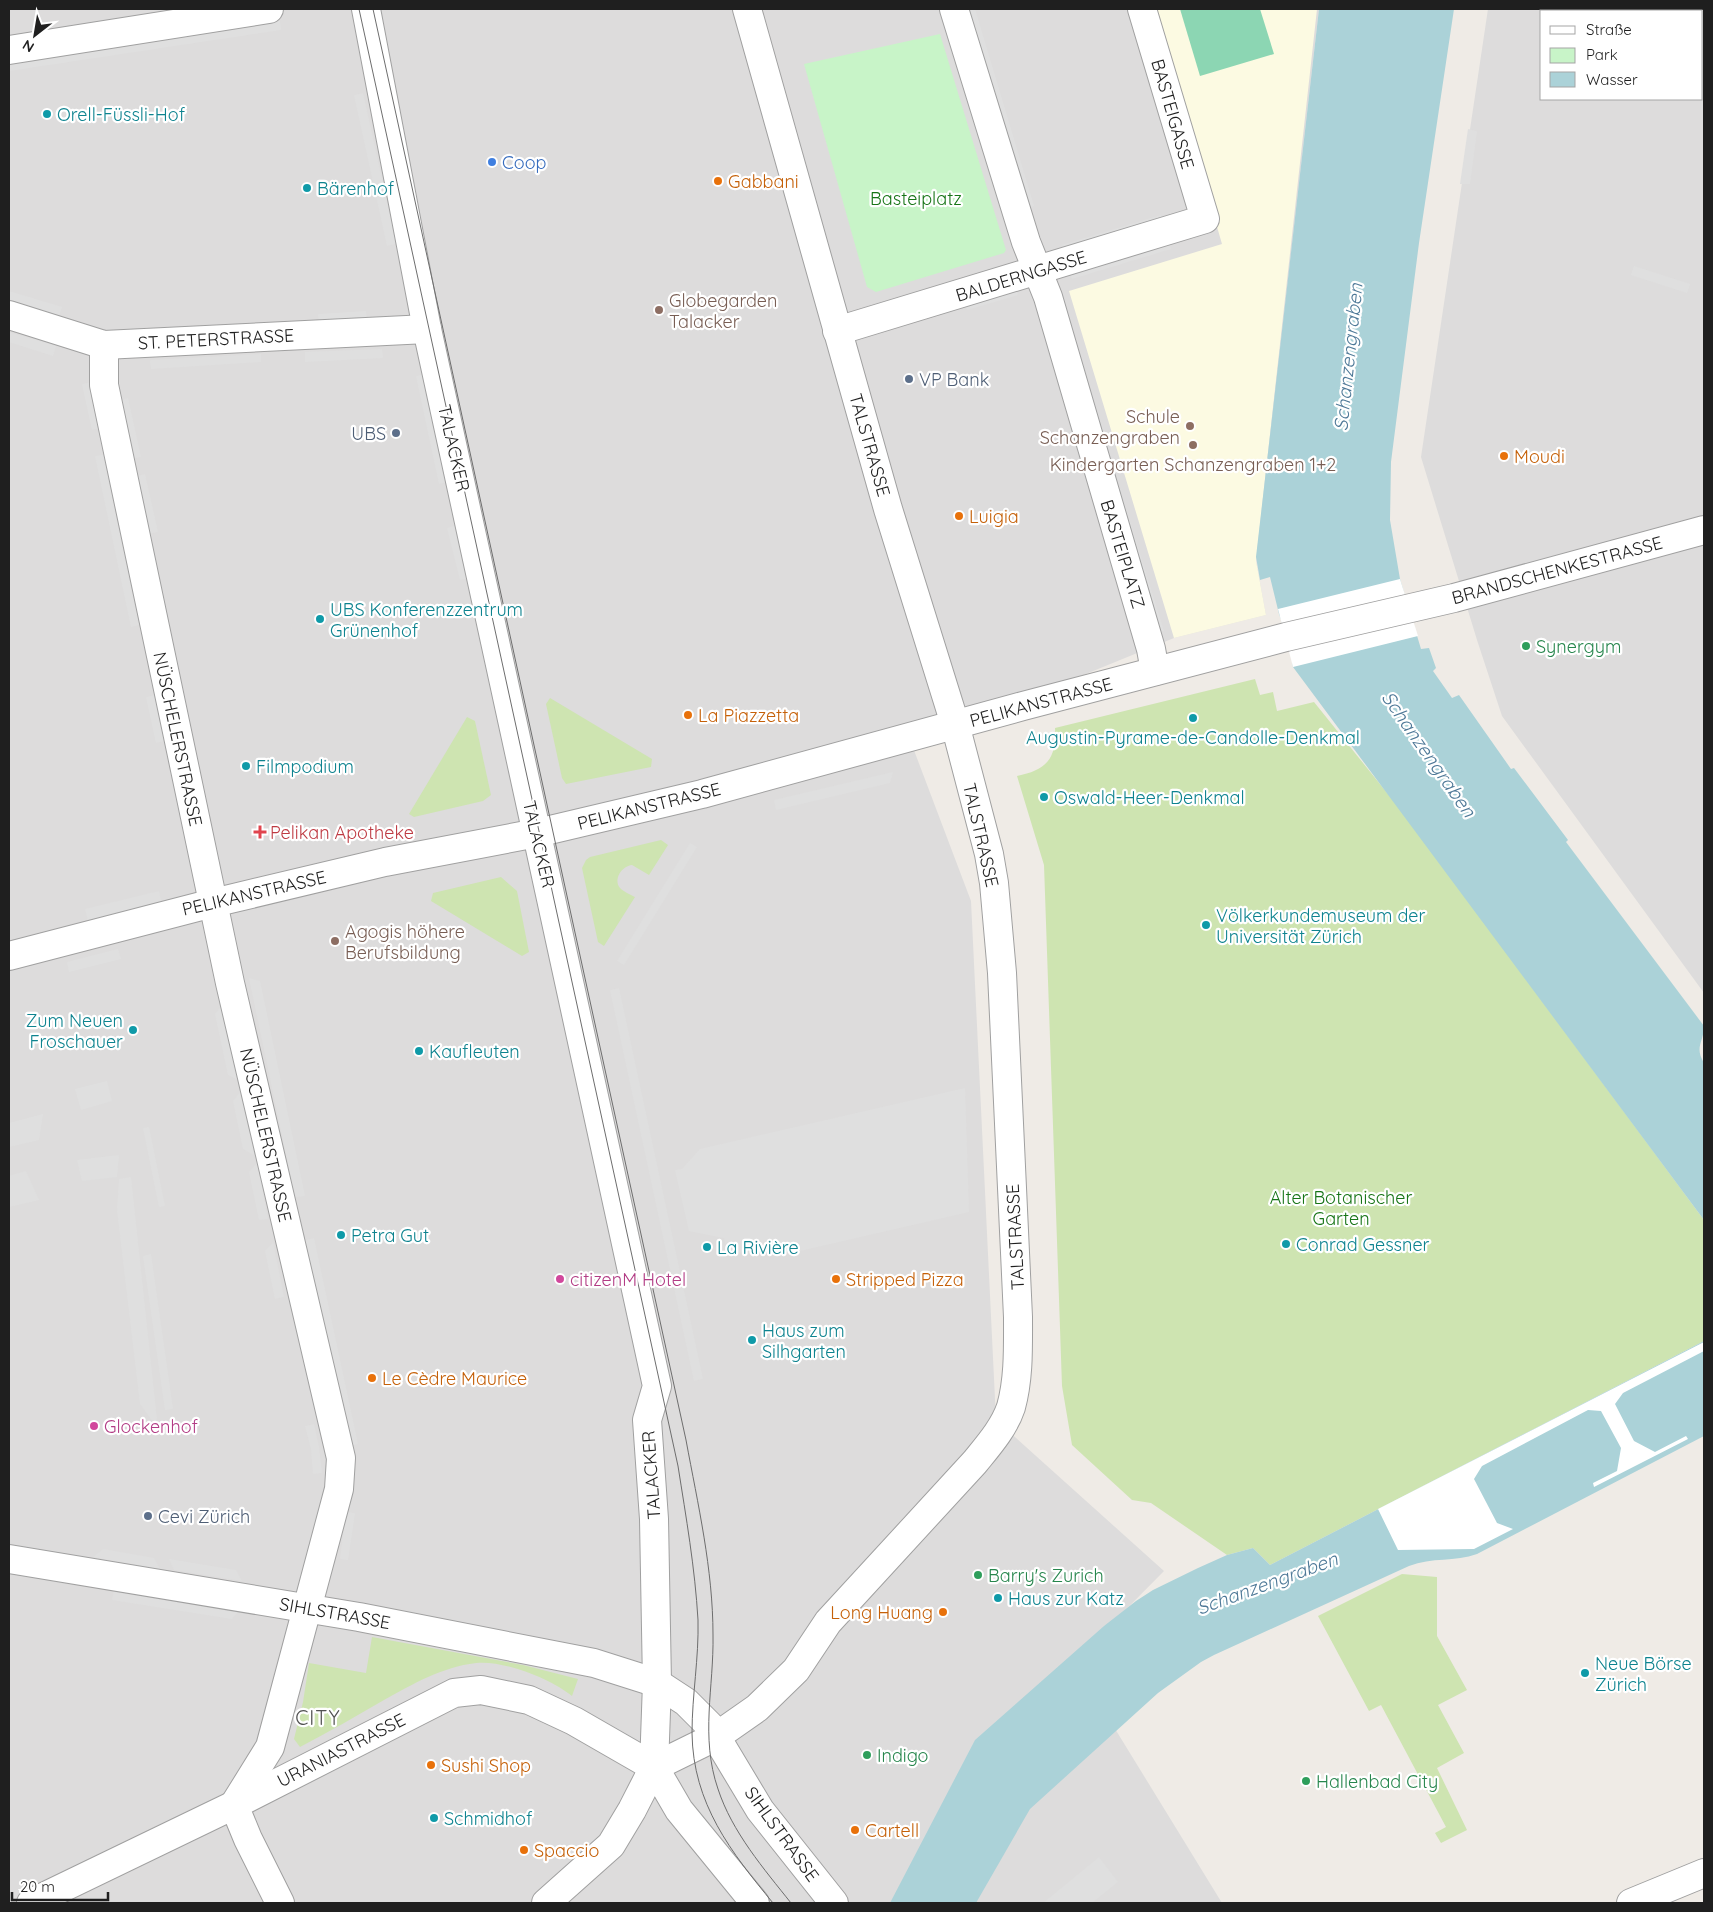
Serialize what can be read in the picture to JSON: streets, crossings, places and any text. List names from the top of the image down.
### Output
{
  "streets": {
    "street": [
      "BASTEIGASSE",
      "BALDERNGASSE",
      "ST. PETERSTRASSE",
      "TALSTRASSE",
      "TALACKER",
      "BASTEIPLATZ",
      "BRANDSCHENKESTRASSE",
      "PELIKANSTRASSE",
      "NÜSCHELERSTRASSE",
      "SIHLSTRASSE",
      "URANIASTRASSE"
    ]
  },
  "crossings": [
    ["BASTEIGASSE", "BALDERNGASSE"],
    ["BALDERNGASSE", "TALSTRASSE"],
    ["BALDERNGASSE", "BASTEIPLATZ"],
    ["ST. PETERSTRASSE", "TALACKER"],
    ["ST. PETERSTRASSE", "NÜSCHELERSTRASSE"],
    ["TALSTRASSE", "TALACKER"],
    ["TALSTRASSE", "PELIKANSTRASSE"],
    ["TALSTRASSE", "SIHLSTRASSE"],
    ["TALSTRASSE", "URANIASTRASSE"],
    ["TALACKER", "PELIKANSTRASSE"],
    ["TALACKER", "SIHLSTRASSE"],
    ["TALACKER", "URANIASTRASSE"],
    ["BASTEIPLATZ", "PELIKANSTRASSE"],
    ["BRANDSCHENKESTRASSE", "PELIKANSTRASSE"],
    ["PELIKANSTRASSE", "NÜSCHELERSTRASSE"],
    ["NÜSCHELERSTRASSE", "SIHLSTRASSE"],
    ["NÜSCHELERSTRASSE", "URANIASTRASSE"]
  ],
  "districts": ["CITY"],
  "water": ["Schanzengraben"],
  "parks": ["Basteiplatz", "Alter Botanischer Garten"],
  "places": {
    "other": [
      "Orell-Füssli-Hof",
      "Coop",
      "Gabbani",
      "Bärenhof",
      "Globegarden Talacker",
      "VP Bank",
      "Schule Schanzengraben",
      "UBS",
      "Kindergarten Schanzengraben 1+2",
      "Moudi",
      "Luigia",
      "UBS Konferenzzentrum Grünenhof",
      "Synergym",
      "La Piazzetta",
      "Augustin-Pyrame-de-Candolle-Denkmal",
      "Filmpodium",
      "Oswald-Heer-Denkmal",
      "Völkerkundemuseum der Universität Zürich",
      "Agogis höhere Berufsbildung",
      "Zum Neuen Froschauer",
      "Kaufleuten",
      "Petra Gut",
      "Conrad Gessner",
      "La Rivière",
      "citizenM Hotel",
      "Stripped Pizza",
      "Haus zum Silhgarten",
      "Le Cèdre Maurice",
      "Glockenhof",
      "Cevi Zürich",
      "Barry's Zurich",
      "Haus zur Katz",
      "Long Huang",
      "Neue Börse Zürich",
      "Indigo",
      "Sushi Shop",
      "Hallenbad City",
      "Schmidhof",
      "Cartell",
      "Spaccio"
    ],
    "health": ["Pelikan Apotheke"]
  },
  "legend": ["Straße", "Park", "Wasser"],
  "scale_bar": "20 m",
  "north": "bottom left"
}
